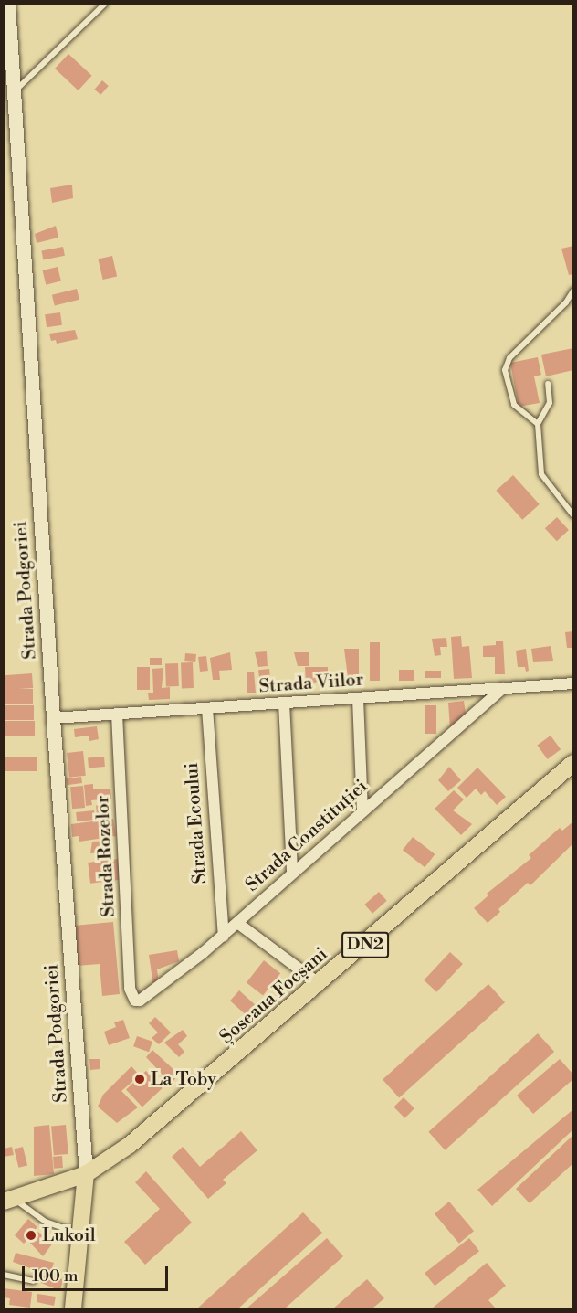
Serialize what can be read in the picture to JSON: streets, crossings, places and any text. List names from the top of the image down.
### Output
{
  "streets": {
    "main road": ["DN2", "Șoseaua Focșani"],
    "street": [
      "Strada Podgoriei",
      "Strada Viilor",
      "Strada Ecoului",
      "Strada Constituției",
      "Strada Rozelor"
    ]
  },
  "crossings": [
    ["Strada Podgoriei", "Strada Viilor"],
    ["Strada Podgoriei", "Șoseaua Focșani"],
    ["Strada Viilor", "Strada Ecoului"],
    ["Strada Viilor", "Strada Constituției"],
    ["Strada Viilor", "Strada Rozelor"],
    ["Strada Ecoului", "Strada Constituției"],
    ["Strada Constituției", "Strada Rozelor"]
  ],
  "places": ["La Toby", "Lukoil"],
  "scale_bar": "100 m"
}
